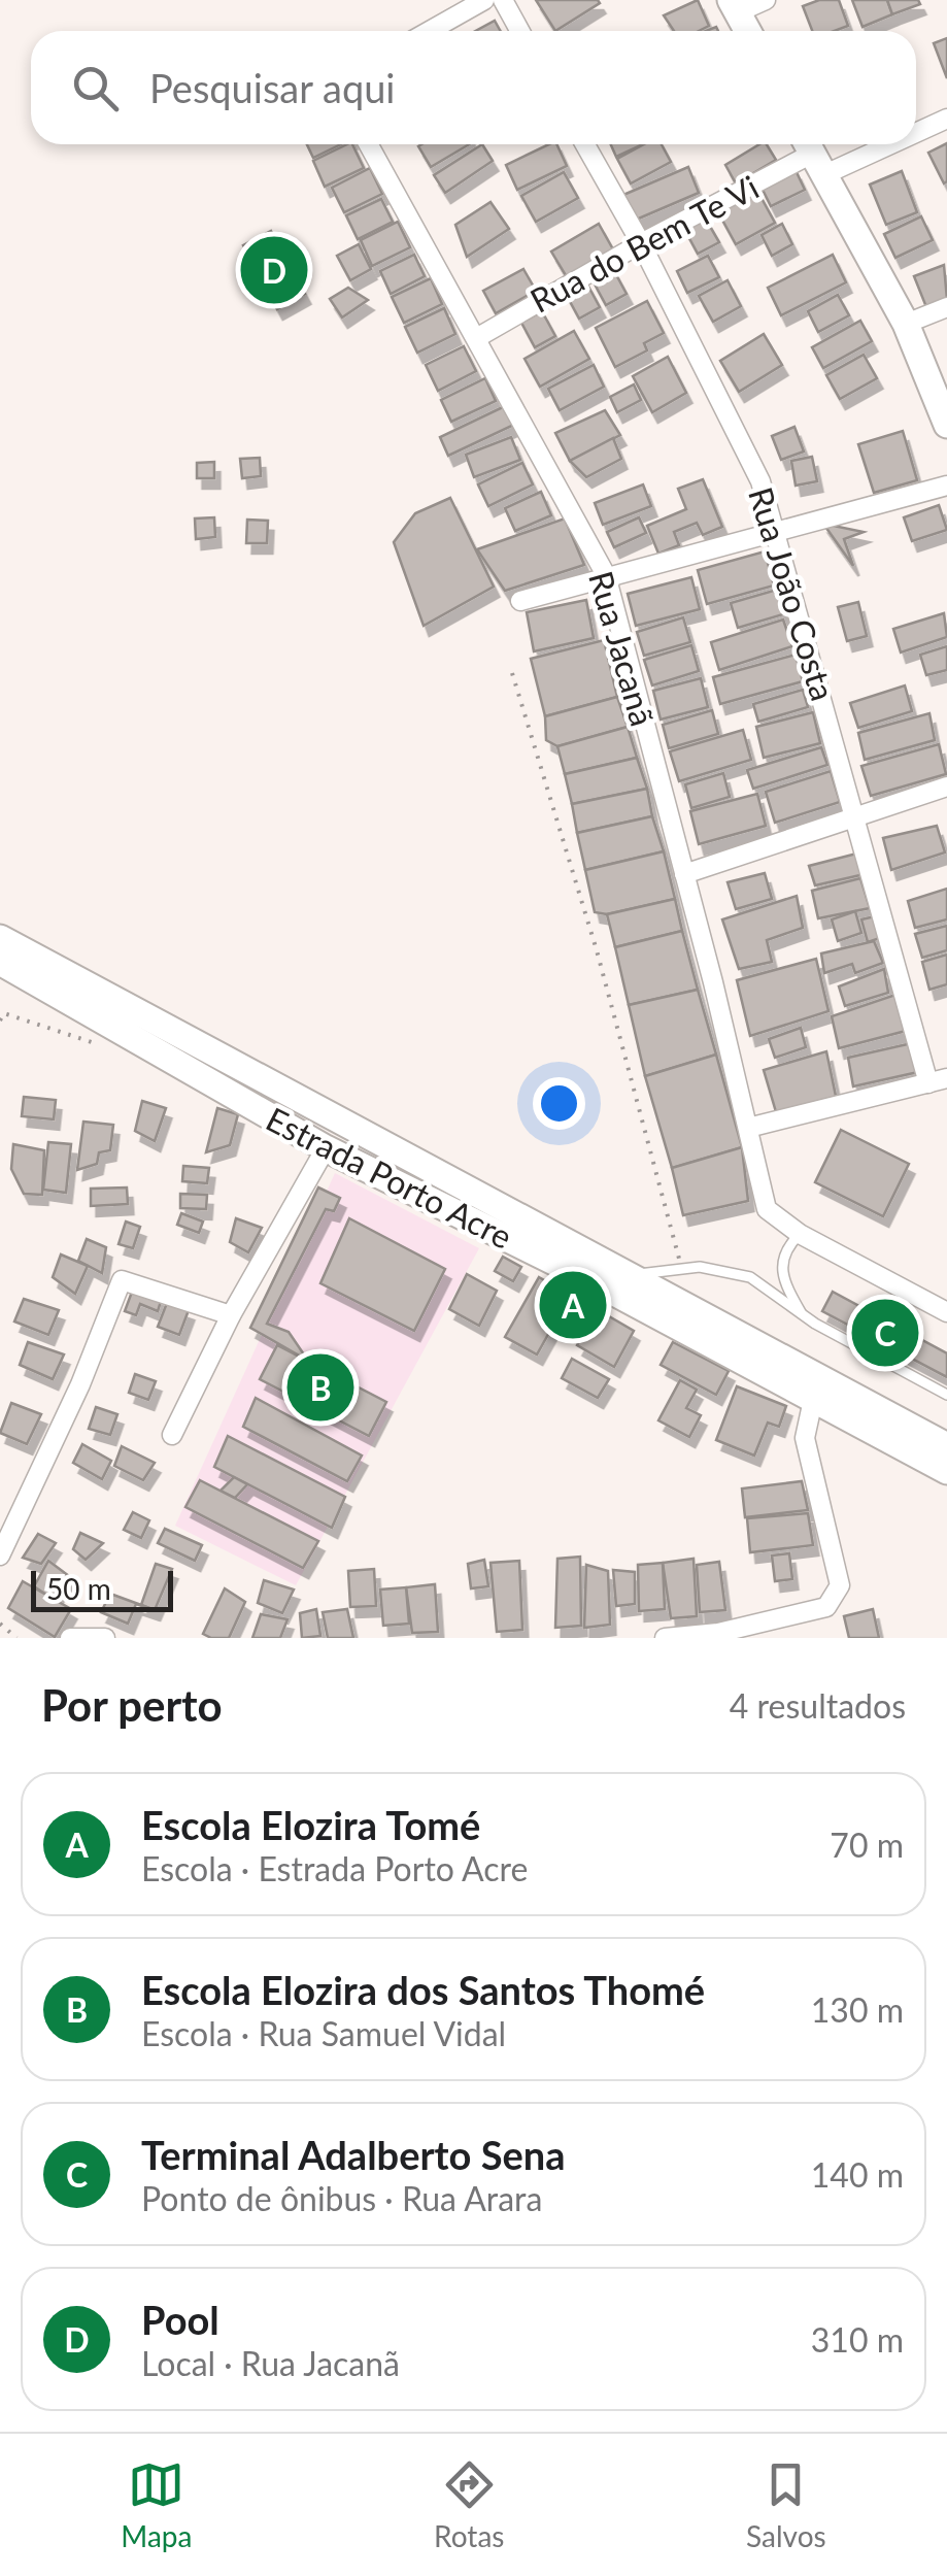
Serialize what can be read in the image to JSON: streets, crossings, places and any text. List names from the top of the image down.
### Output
{
  "streets": {
    "main road": ["Estrada Porto Acre"],
    "street": ["Rua do Bem Te Vi", "Rua João Costa", "Rua Jacanã"]
  },
  "crossings": [
    ["Rua do Bem Te Vi", "Rua João Costa"],
    ["Rua do Bem Te Vi", "Rua Jacanã"]
  ],
  "scale_bar": "50 m",
  "page": {
    "search": "Pesquisar aqui",
    "pins": [
      "D",
      "A",
      "C",
      "B"
    ],
    "scale": "50 m",
    "heading": ["Por perto", "4 resultados"],
    "list": [
      {
        "mark": "A",
        "name": "Escola Elozira Tomé",
        "note": "Escola · Estrada Porto Acre",
        "value": "70 m"
      },
      {
        "mark": "B",
        "name": "Escola Elozira dos Santos Thomé",
        "note": "Escola · Rua Samuel Vidal",
        "value": "130 m"
      },
      {
        "mark": "C",
        "name": "Terminal Adalberto Sena",
        "note": "Ponto de ônibus · Rua Arara",
        "value": "140 m"
      },
      {
        "mark": "D",
        "name": "Pool",
        "note": "Local · Rua Jacanã",
        "value": "310 m"
      }
    ],
    "nav": ["Mapa", "Rotas", "Salvos"]
  }
}
